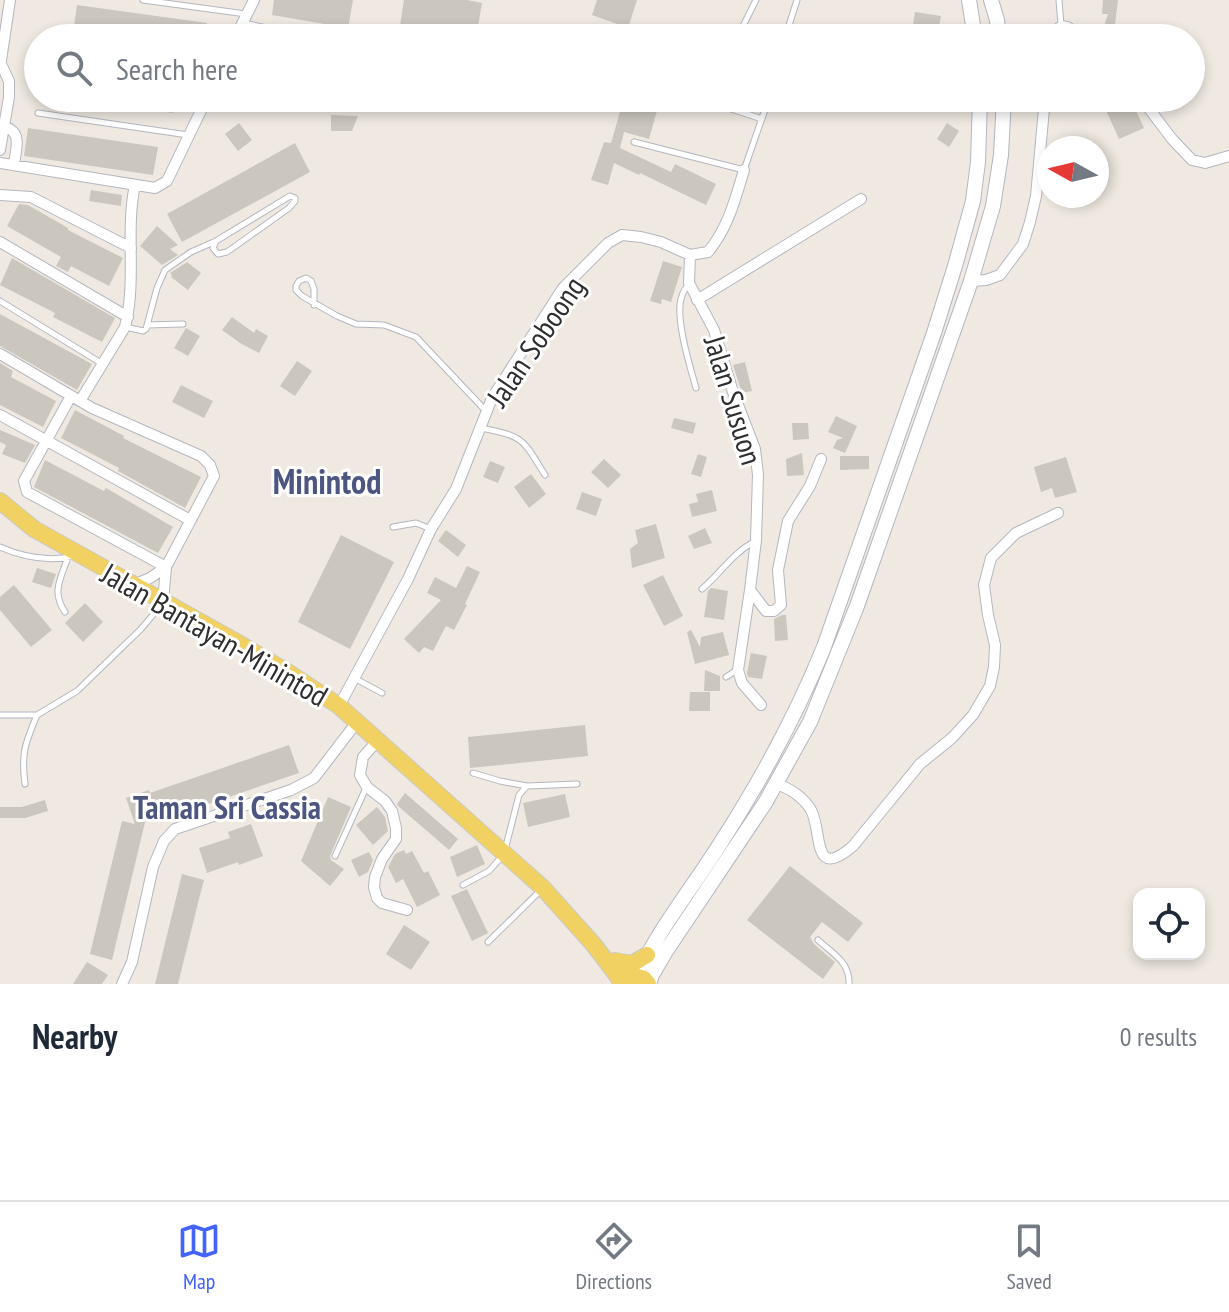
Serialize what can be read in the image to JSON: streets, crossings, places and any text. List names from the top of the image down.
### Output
{
  "streets": {
    "main road": ["Jalan Bantayan-Minintod"],
    "street": ["Jalan Soboong", "Jalan Susuon"]
  },
  "crossings": [
    ["Jalan Soboong", "Jalan Susuon"],
    ["Jalan Soboong", "Jalan Bantayan-Minintod"]
  ],
  "districts": ["Minintod", "Taman Sri Cassia"],
  "north": "left",
  "page": {
    "search": "Search here",
    "heading": ["Nearby", "0 results"],
    "nav": ["Map", "Directions", "Saved"]
  }
}
